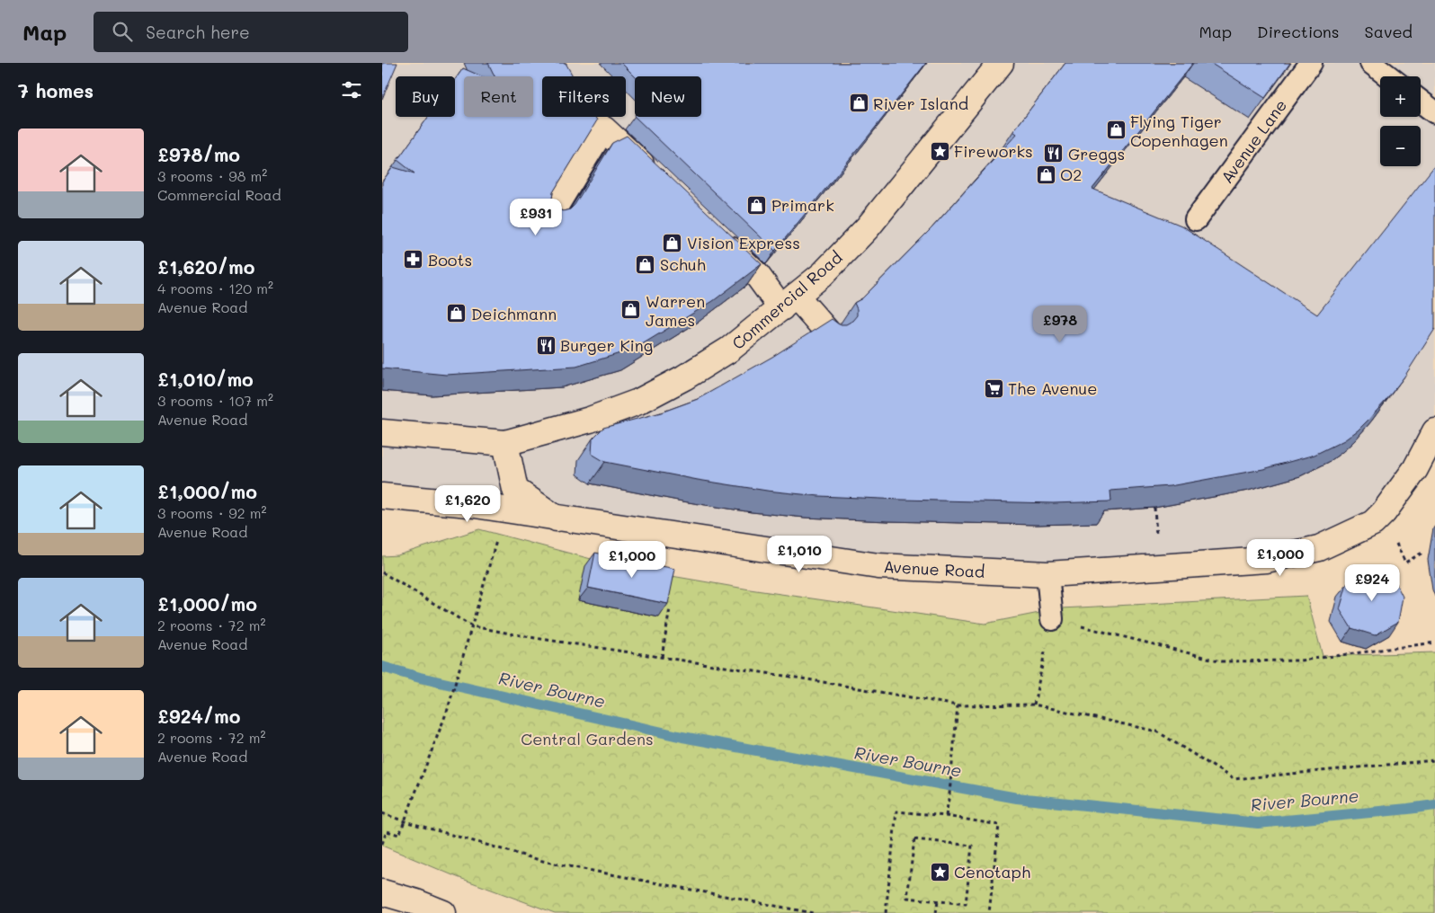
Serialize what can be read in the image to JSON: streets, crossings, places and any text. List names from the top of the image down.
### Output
{
  "streets": {
    "street": ["Commercial Road", "Avenue Road"],
    "lane": ["Avenue Lane"]
  },
  "water": ["River Bourne"],
  "parks": ["Central Gardens"],
  "places": {
    "shop": [
      "River Island",
      "Flying Tiger Copenhagen",
      "O2",
      "Primark",
      "Vision Express",
      "Schuh",
      "Warren James",
      "Deichmann"
    ],
    "place": ["Fireworks", "Cenotaph"],
    "restaurant": ["Greggs", "Burger King"],
    "pharmacy": ["Boots"],
    "supermarket": ["The Avenue"]
  },
  "page": {
    "header": "Map",
    "search": "Search here",
    "nav": ["Map", "Directions", "Saved"],
    "heading": "7 homes",
    "map_buttons": ["+", "−"],
    "chip": [
      "Buy",
      "Rent",
      "Filters",
      "New"
    ],
    "list": [
      {
        "name": "£978/mo",
        "note": "3 rooms · 98 m² · Commercial Road"
      },
      {
        "name": "£1,620/mo",
        "note": "4 rooms · 120 m² · Avenue Road"
      },
      {
        "name": "£1,010/mo",
        "note": "3 rooms · 107 m² · Avenue Road"
      },
      {
        "name": "£1,000/mo",
        "note": "3 rooms · 92 m² · Avenue Road"
      },
      {
        "name": "£1,000/mo",
        "note": "2 rooms · 72 m² · Avenue Road"
      },
      {
        "name": "£924/mo",
        "note": "2 rooms · 72 m² · Avenue Road"
      }
    ],
    "price": [
      "£931",
      "£978",
      "£1,620",
      "£1,010",
      "£1,000",
      "£1,000",
      "£924"
    ]
  }
}
